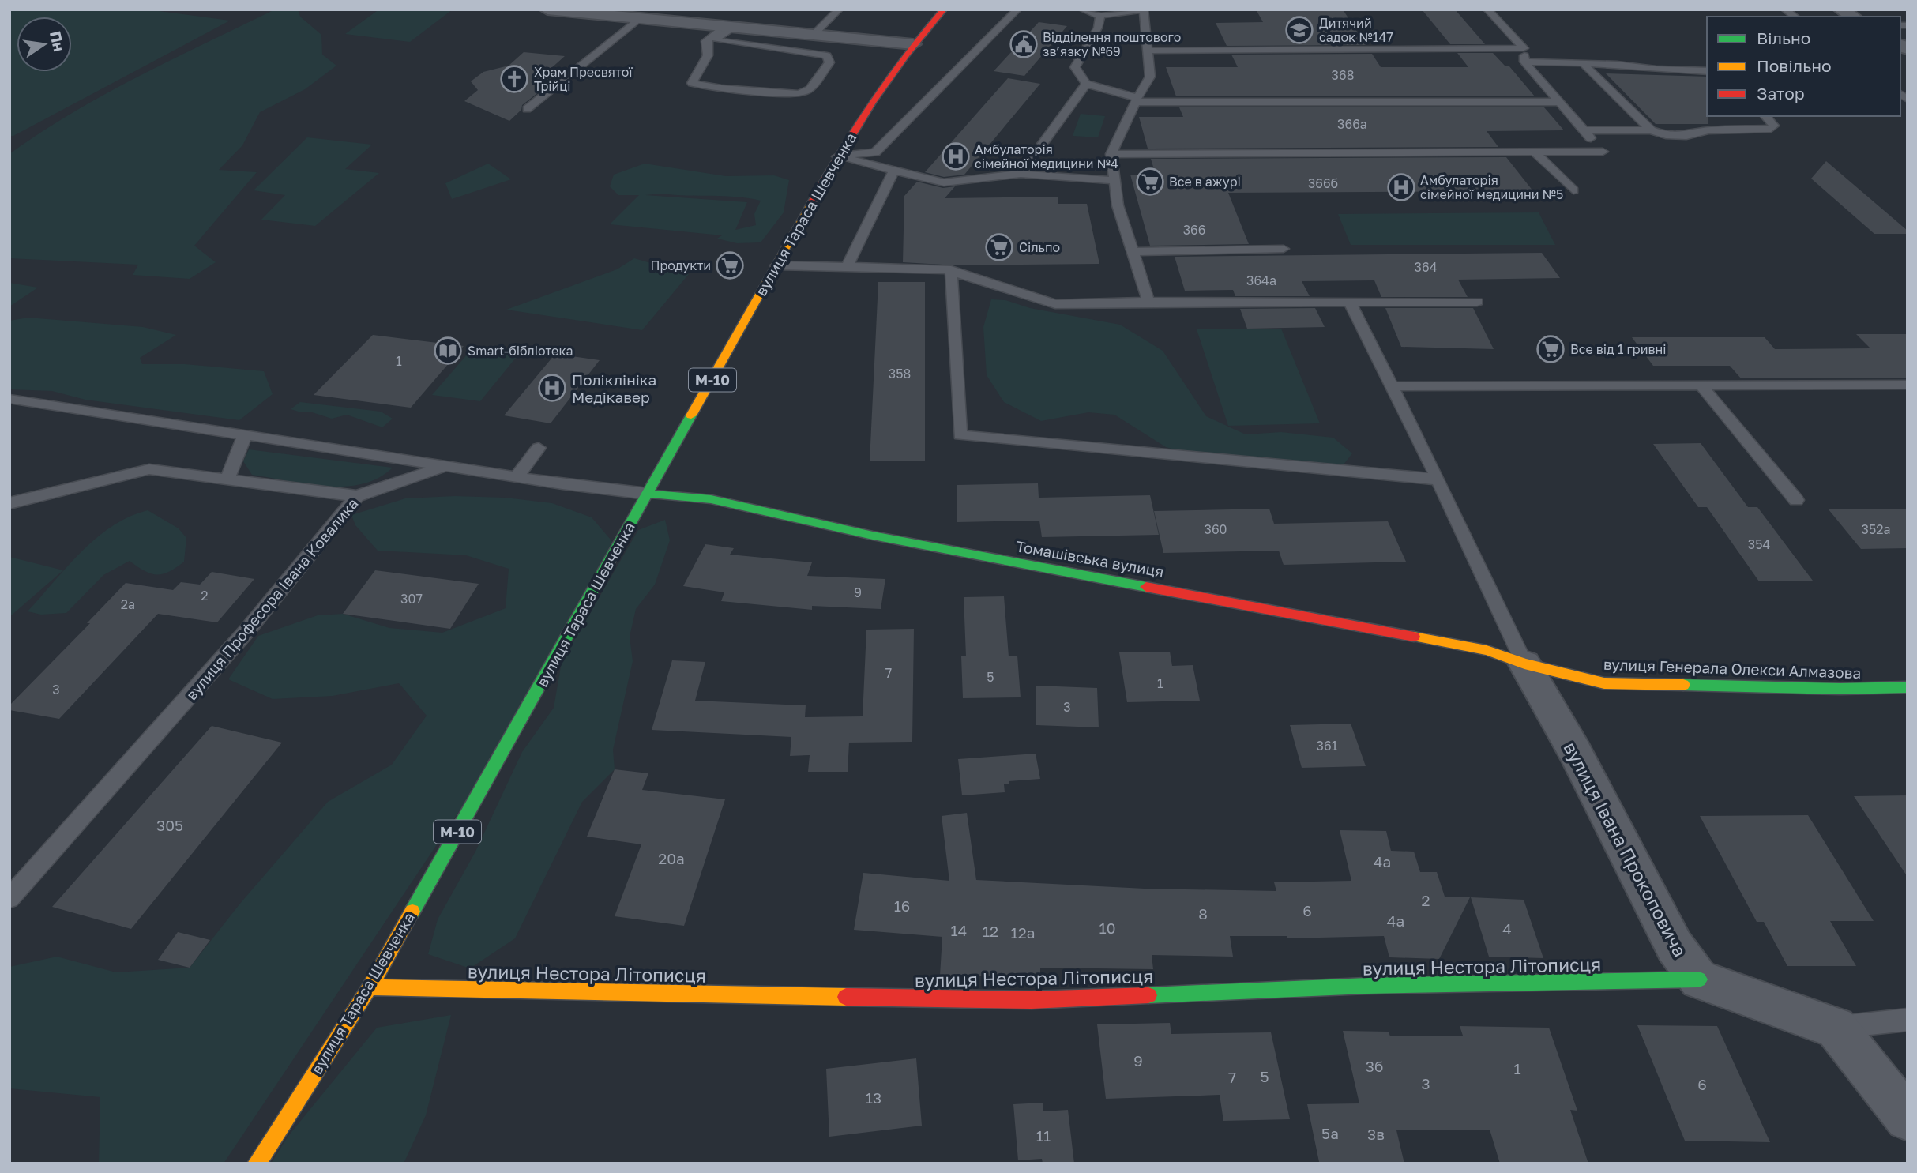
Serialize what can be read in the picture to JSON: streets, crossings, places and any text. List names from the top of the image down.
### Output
{
  "streets": {
    "street": [
      "вулиця Тараса Шевченка",
      "М-10",
      "Томашівська вулиця",
      "вулиця Генерала Олекси Алмазова",
      "вулиця Івана Прокоповича",
      "вулиця Нестора Літописця"
    ],
    "lane": ["вулиця Професора Івана Ковалика"]
  },
  "crossings": [
    ["вулиця Тараса Шевченка", "Томашівська вулиця"],
    ["вулиця Тараса Шевченка", "вулиця Професора Івана Ковалика"],
    ["вулиця Тараса Шевченка", "вулиця Нестора Літописця"],
    ["Томашівська вулиця", "вулиця Професора Івана Ковалика"],
    ["Томашівська вулиця", "вулиця Генерала Олекси Алмазова"],
    ["Томашівська вулиця", "вулиця Івана Прокоповича"],
    ["вулиця Генерала Олекси Алмазова", "вулиця Івана Прокоповича"],
    ["вулиця Івана Прокоповича", "вулиця Нестора Літописця"]
  ],
  "places": {
    "school or university": ["Дитячий садок №147"],
    "public building": ["Відділення поштового зв’язку №69"],
    "church": ["Храм Пресвятої Трійці"],
    "hospital": ["Амбулаторія сімейної медицини №4", "Амбулаторія сімейної медицини №5", "Поліклініка Медікавер"],
    "supermarket": [
      "Все в ажурі",
      "Сільпо",
      "Продукти",
      "Все від 1 гривні"
    ],
    "library": ["Smart-бібліотека"]
  },
  "house_numbers": [
    "368",
    "366а",
    "366б",
    "366",
    "364",
    "364а",
    "1",
    "358",
    "360",
    "352а",
    "354",
    "9",
    "2",
    "307",
    "2а",
    "7",
    "5",
    "1",
    "3",
    "3",
    "361",
    "305",
    "20а",
    "4а",
    "2",
    "16",
    "6",
    "8",
    "4а",
    "10",
    "4",
    "14",
    "12",
    "12а",
    "9",
    "3б",
    "1",
    "5",
    "7",
    "3",
    "6",
    "13",
    "5а",
    "3в",
    "11"
  ],
  "legend": ["Вільно", "Повільно", "Затор"],
  "north": "right"
}
